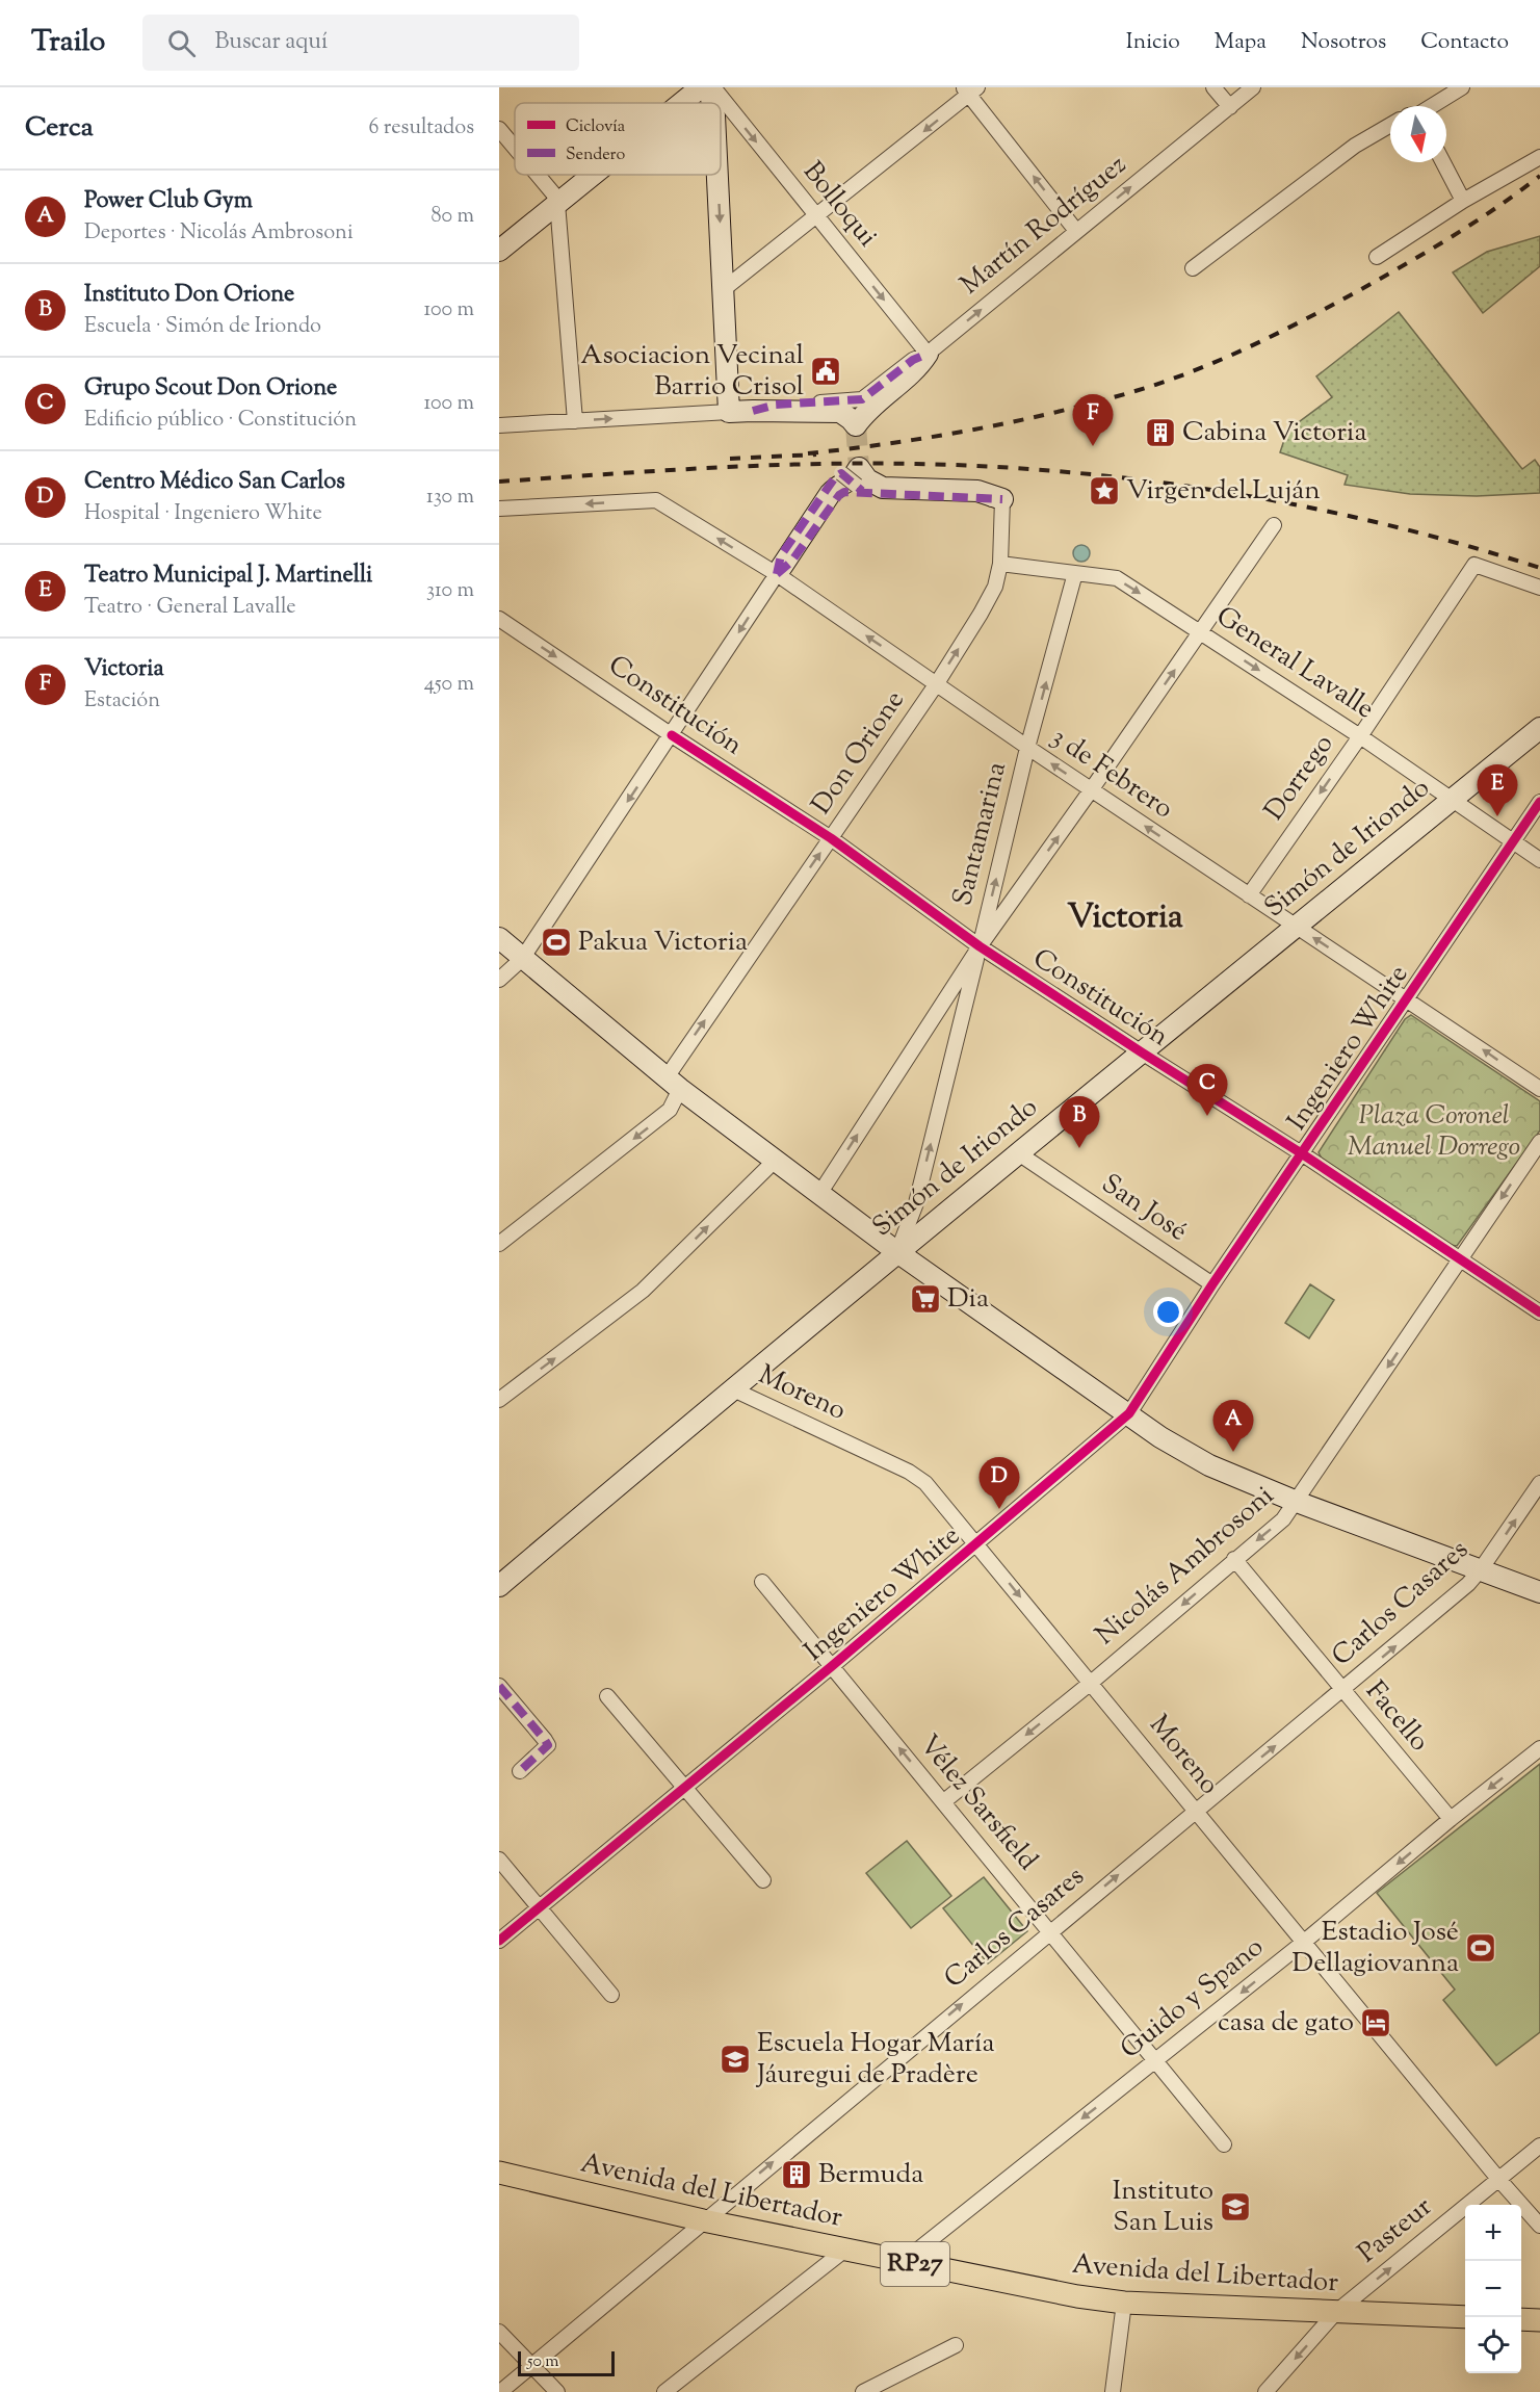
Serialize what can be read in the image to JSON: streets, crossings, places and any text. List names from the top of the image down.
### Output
{
  "streets": {
    "main road": ["Avenida del Libertador", "RP27"],
    "street": [
      "Bolloqui",
      "Martín Rodríguez",
      "General Lavalle",
      "Constitución",
      "Don Orione",
      "3 de Febrero",
      "Dorrego",
      "Santamarina",
      "Simón de Iriondo",
      "Ingeniero White",
      "San José",
      "Moreno",
      "Nicolás Ambrosoni",
      "Carlos Casares",
      "Facello",
      "Vélez Sarsfield",
      "Guido y Spano",
      "Pasteur"
    ]
  },
  "crossings": [
    ["Bolloqui", "Martín Rodríguez"],
    ["General Lavalle", "Don Orione"],
    ["General Lavalle", "Dorrego"],
    ["General Lavalle", "Santamarina"],
    ["General Lavalle", "Simón de Iriondo"],
    ["General Lavalle", "Ingeniero White"],
    ["Constitución", "Don Orione"],
    ["Constitución", "Santamarina"],
    ["Constitución", "Simón de Iriondo"],
    ["Constitución", "Ingeniero White"],
    ["Constitución", "Nicolás Ambrosoni"],
    ["Don Orione", "3 de Febrero"],
    ["3 de Febrero", "Dorrego"],
    ["3 de Febrero", "Santamarina"],
    ["3 de Febrero", "Simón de Iriondo"],
    ["3 de Febrero", "Ingeniero White"],
    ["Santamarina", "Simón de Iriondo"],
    ["Simón de Iriondo", "San José"],
    ["Simón de Iriondo", "Moreno"],
    ["Ingeniero White", "San José"],
    ["Ingeniero White", "Moreno"],
    ["Ingeniero White", "Vélez Sarsfield"],
    ["Moreno", "Nicolás Ambrosoni"],
    ["Moreno", "Carlos Casares"],
    ["Moreno", "Guido y Spano"],
    ["Moreno", "Pasteur"],
    ["Nicolás Ambrosoni", "Facello"],
    ["Nicolás Ambrosoni", "Vélez Sarsfield"],
    ["Carlos Casares", "Facello"],
    ["Carlos Casares", "Vélez Sarsfield"],
    ["Carlos Casares", "Avenida del Libertador"],
    ["Facello", "Guido y Spano"],
    ["Vélez Sarsfield", "Guido y Spano"],
    ["Guido y Spano", "Avenida del Libertador"],
    ["Avenida del Libertador", "Pasteur"]
  ],
  "one_way": [
    "Bolloqui",
    "General Lavalle",
    "3 de Febrero",
    "Dorrego",
    "Nicolás Ambrosoni",
    "Carlos Casares",
    "Guido y Spano"
  ],
  "districts": ["Victoria"],
  "parks": ["Plaza Coronel Manuel Dorrego"],
  "places": {
    "public building": ["Asociacion Vecinal Barrio Crisol"],
    "building": ["Cabina Victoria", "Bermuda"],
    "place": ["Virgen del Luján"],
    "sports": ["Pakua Victoria", "Estadio José Dellagiovanna"],
    "supermarket": ["Dia"],
    "hotel": ["casa de gato"],
    "school or university": ["Escuela Hogar María Jáuregui de Pradère", "Instituto San Luis"]
  },
  "legend": ["Ciclovía", "Sendero"],
  "scale_bar": "50 m",
  "north": "bottom",
  "page": {
    "header": "Trailo",
    "search": "Buscar aquí",
    "nav": [
      "Inicio",
      "Mapa",
      "Nosotros",
      "Contacto"
    ],
    "heading": ["Cerca", "6 resultados"],
    "list": [
      {
        "mark": "A",
        "name": "Power Club Gym",
        "note": "Deportes · Nicolás Ambrosoni",
        "value": "80 m"
      },
      {
        "mark": "B",
        "name": "Instituto Don Orione",
        "note": "Escuela · Simón de Iriondo",
        "value": "100 m"
      },
      {
        "mark": "C",
        "name": "Grupo Scout Don Orione",
        "note": "Edificio público · Constitución",
        "value": "100 m"
      },
      {
        "mark": "D",
        "name": "Centro Médico San Carlos",
        "note": "Hospital · Ingeniero White",
        "value": "130 m"
      },
      {
        "mark": "E",
        "name": "Teatro Municipal J. Martinelli",
        "note": "Teatro · General Lavalle",
        "value": "310 m"
      },
      {
        "mark": "F",
        "name": "Victoria",
        "note": "Estación",
        "value": "450 m"
      }
    ],
    "pins": [
      "F",
      "E",
      "C",
      "B",
      "A",
      "D"
    ],
    "map_buttons": ["+", "−"],
    "scale": "50 m"
  }
}
